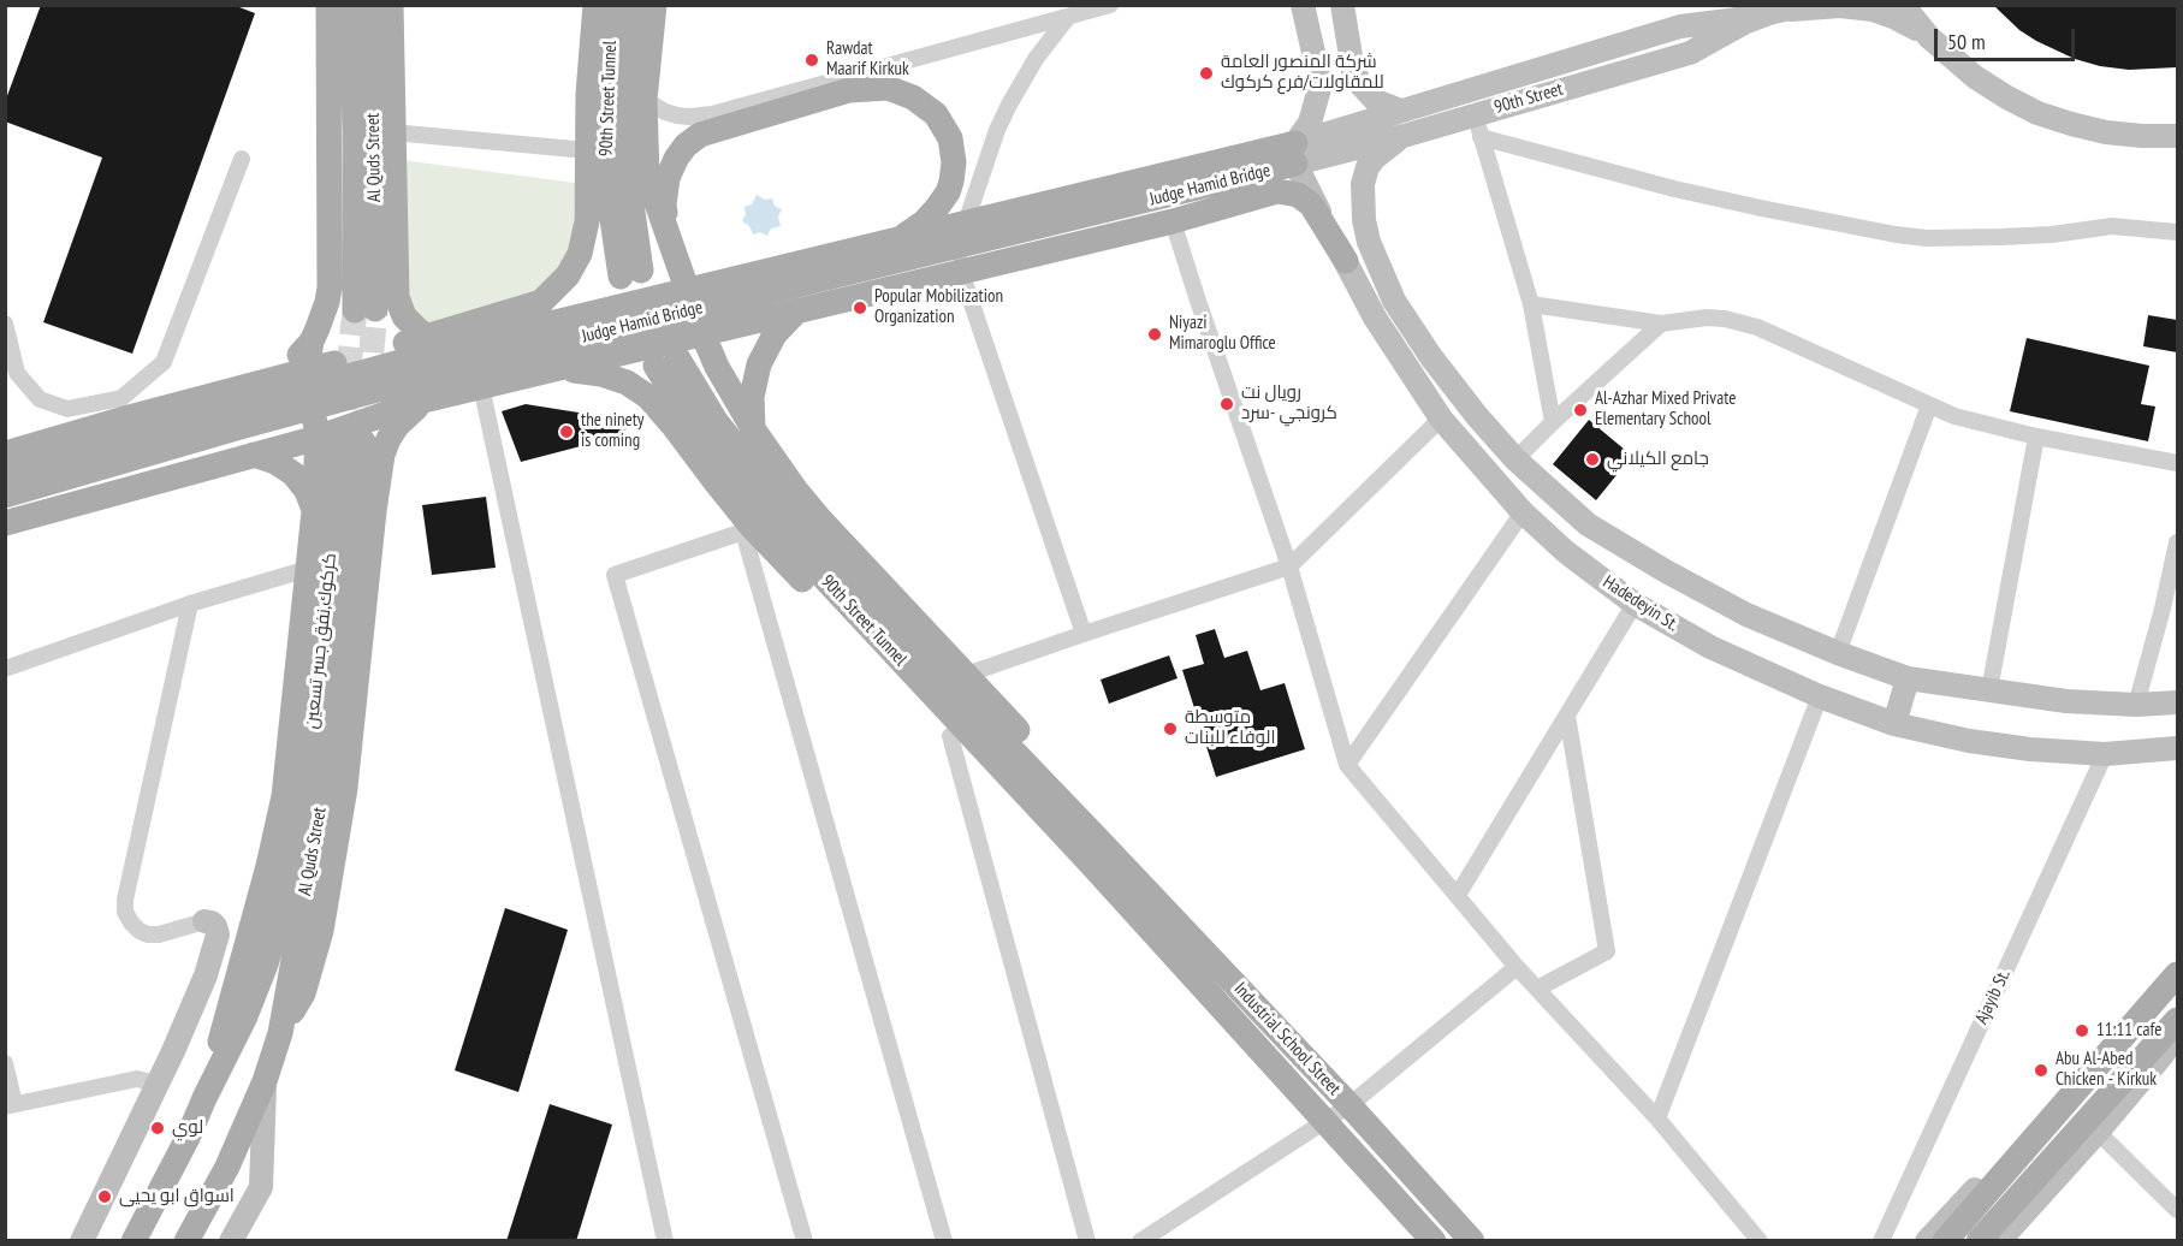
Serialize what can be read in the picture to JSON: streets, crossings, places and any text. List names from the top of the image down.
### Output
{
  "streets": {
    "main road": [
      "90th Street Tunnel",
      "Al Quds Street",
      "Judge Hamid Bridge",
      "Industrial School Street"
    ],
    "street": ["90th Street", "Hadedeyin St.", "Ajayib St."]
  },
  "crossings": [
    ["90th Street Tunnel", "Industrial School Street"],
    ["90th Street", "Judge Hamid Bridge"],
    ["90th Street", "Hadedeyin St."],
    ["Judge Hamid Bridge", "Hadedeyin St."],
    ["Hadedeyin St.", "Ajayib St."]
  ],
  "places": [
    "Rawdat Maarif Kirkuk",
    "شركة المنصور العامة للمقاولات/فرع كركوك",
    "Popular Mobilization Organization",
    "Niyazi Mimaroglu Office",
    "رويال نت كرونجي -سرد",
    "Al-Azhar Mixed Private Elementary School",
    "the ninety is coming",
    "جامع الكيلاني",
    "متوسطة الوفاء للبنات",
    "11:11 cafe",
    "Abu Al-Abed Chicken - Kirkuk",
    "لوي",
    "اسواق ابو يحيى"
  ],
  "scale_bar": "50 m"
}
